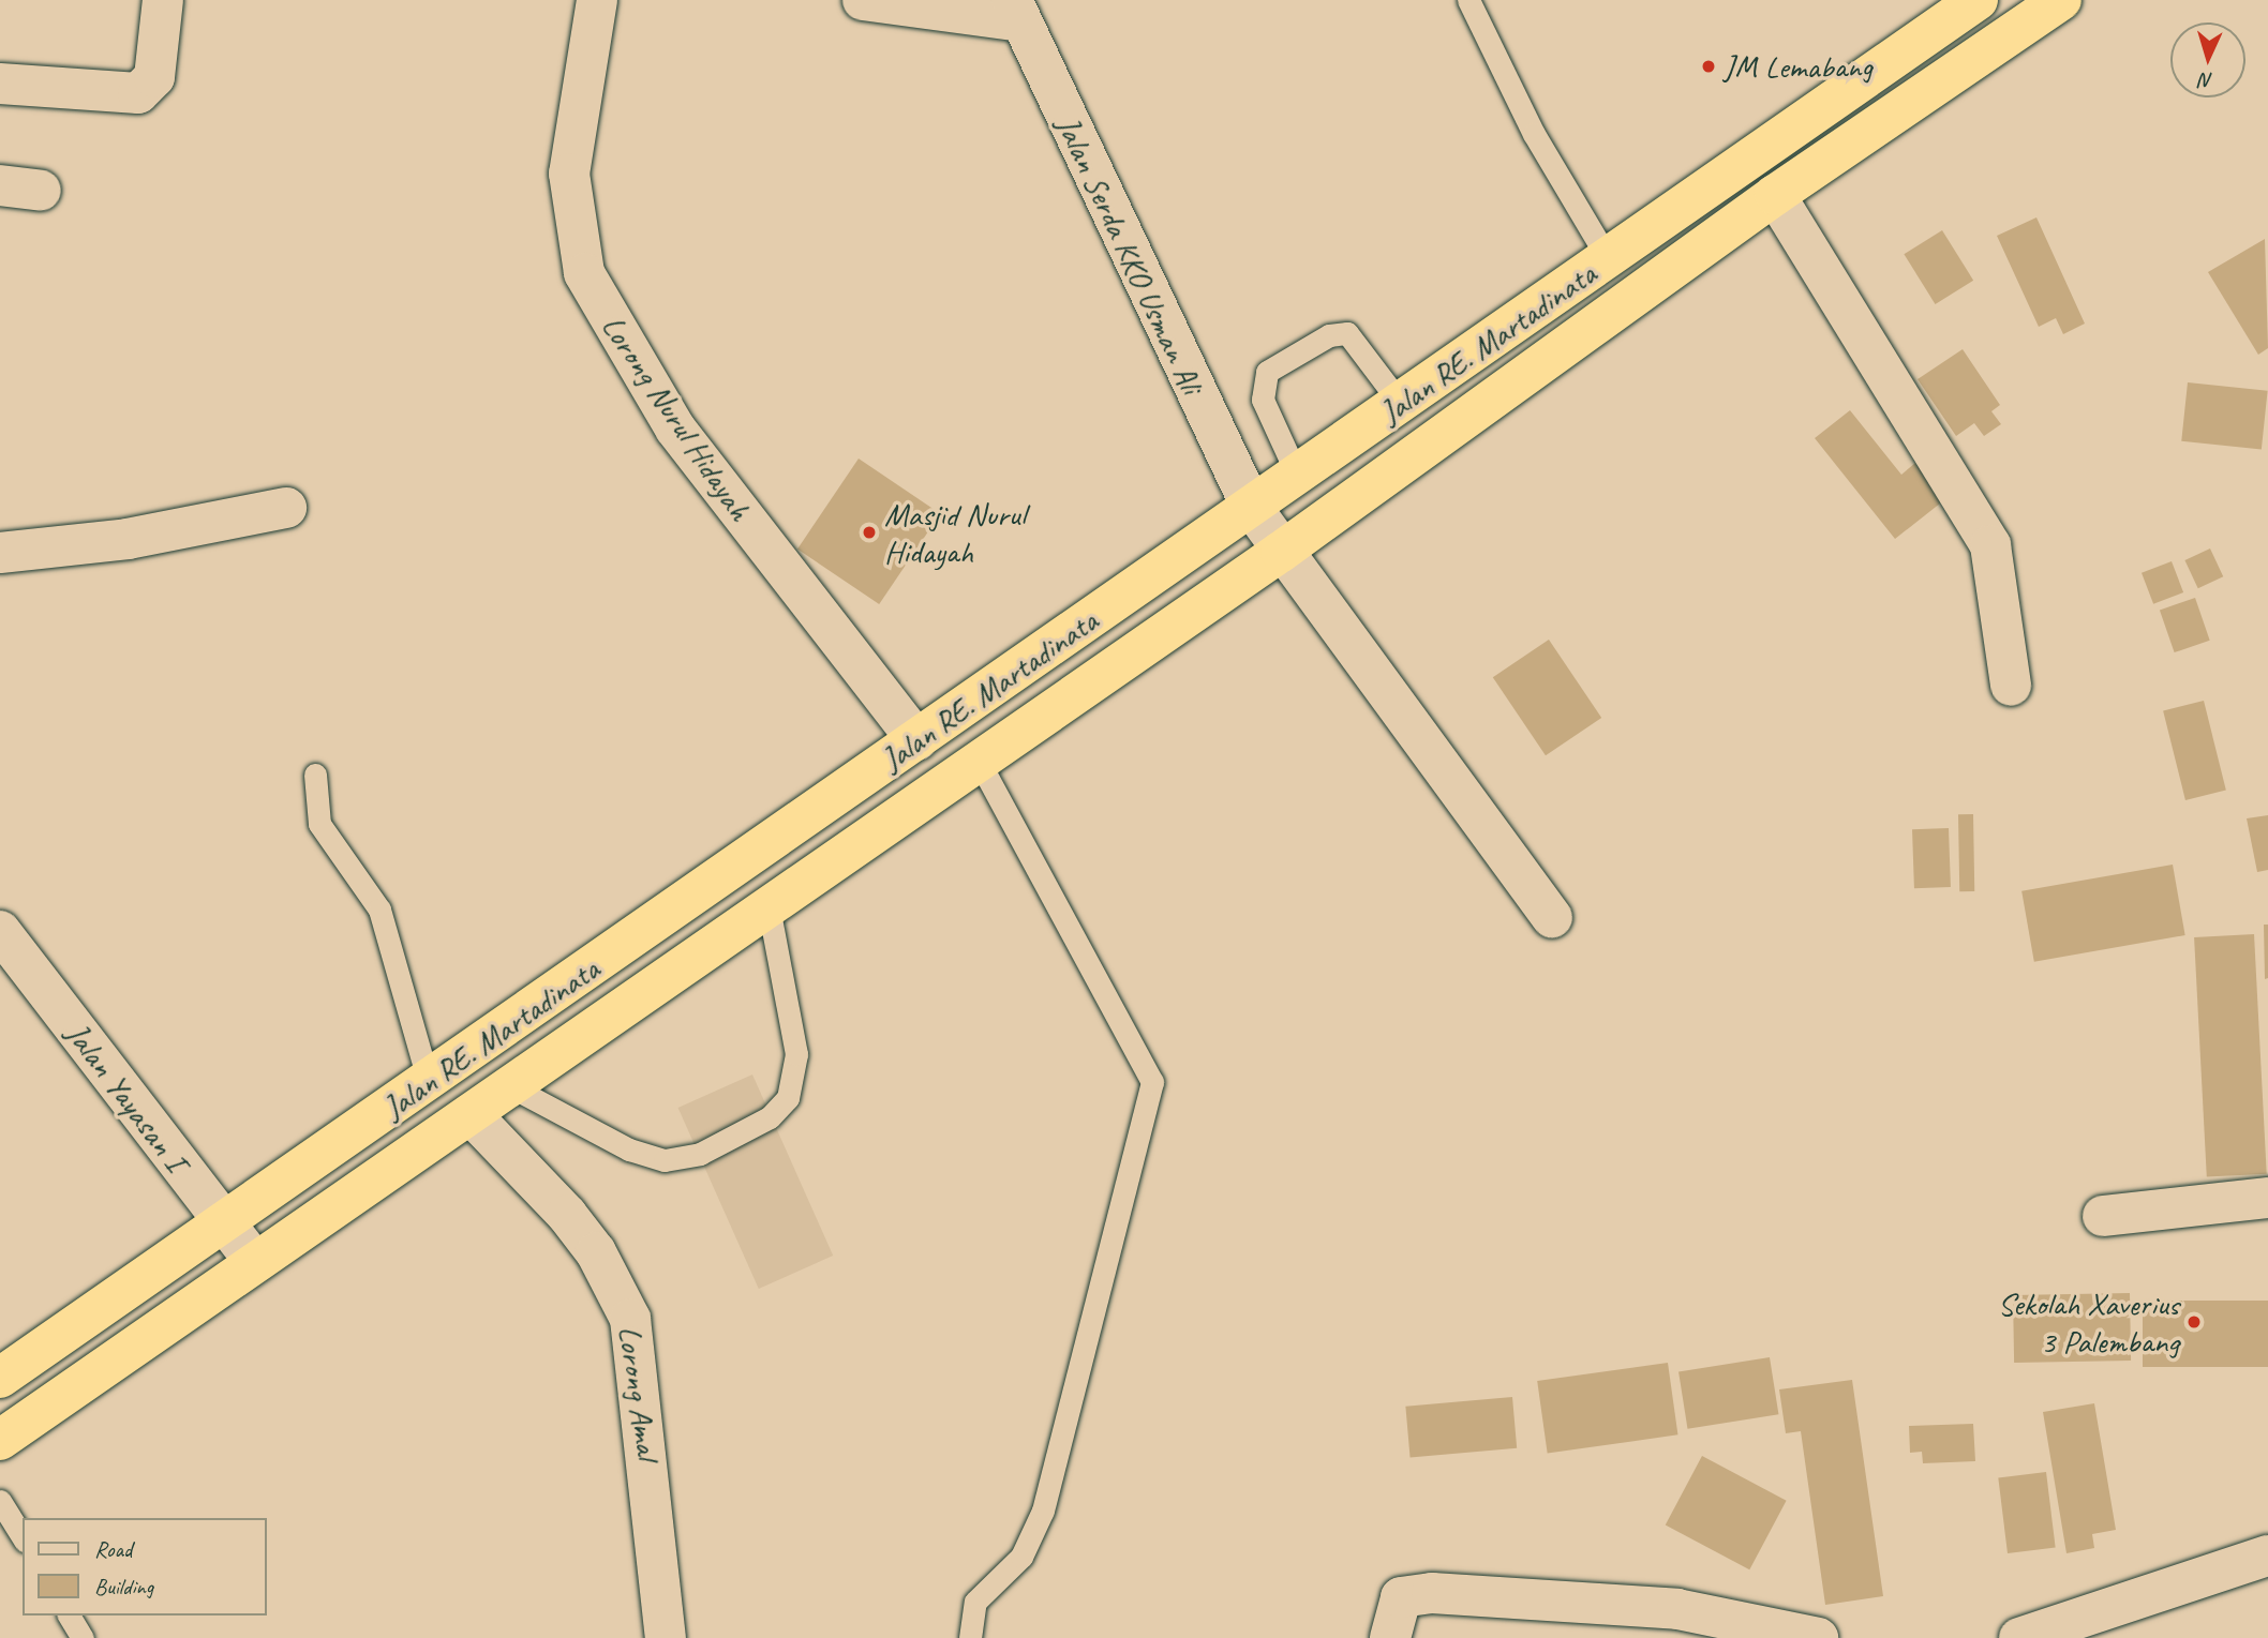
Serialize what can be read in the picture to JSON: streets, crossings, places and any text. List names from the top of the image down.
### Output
{
  "streets": {
    "highway": ["Jalan RE. Martadinata"],
    "street": [
      "Jalan Serda KKO Usman Ali",
      "Lorong Nurul Hidayah",
      "Jalan Yayasan I",
      "Lorong Amal"
    ]
  },
  "crossings": [
    ["Jalan Serda KKO Usman Ali", "Jalan RE. Martadinata"],
    ["Jalan RE. Martadinata", "Lorong Nurul Hidayah"],
    ["Jalan RE. Martadinata", "Jalan Yayasan I"]
  ],
  "places": ["JM Lemabang", "Masjid Nurul Hidayah", "Sekolah Xaverius 3 Palembang"],
  "legend": ["Road", "Building"],
  "north": "bottom"
}
